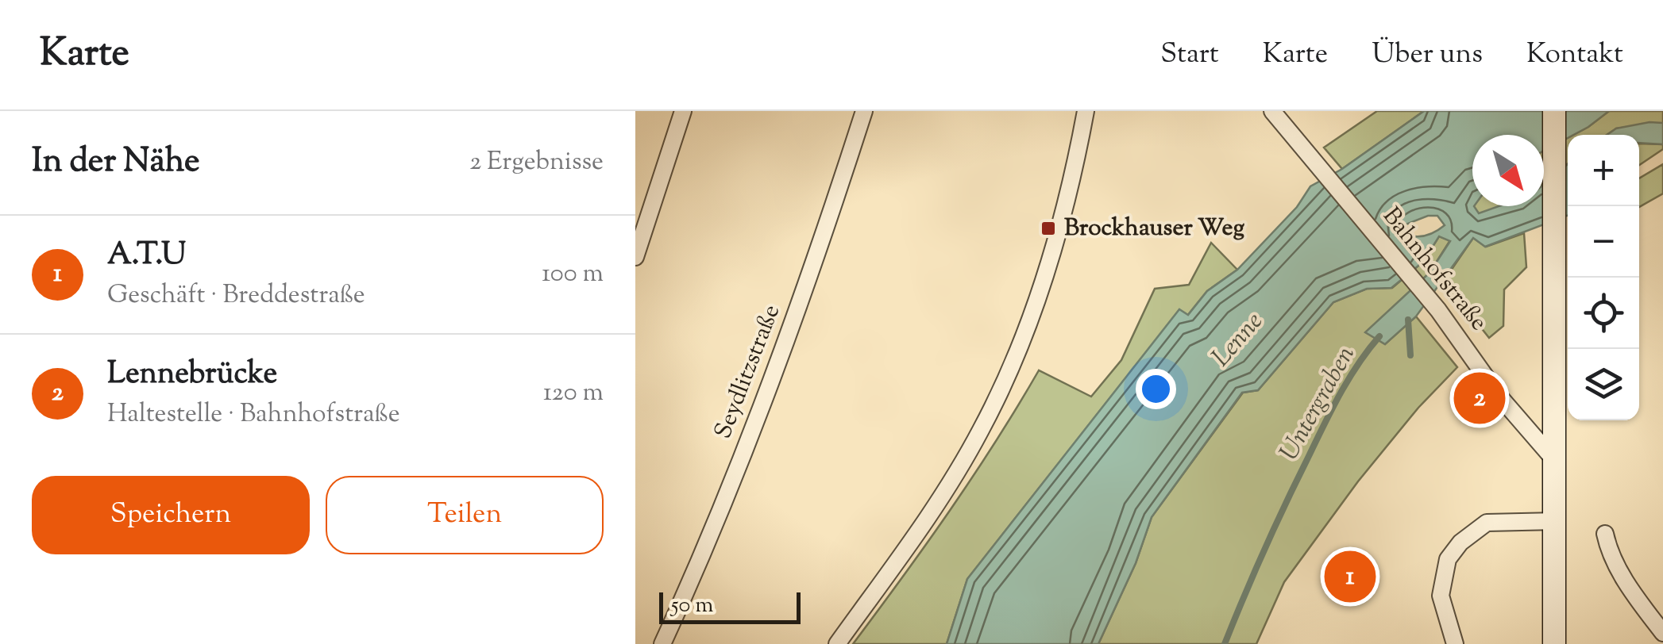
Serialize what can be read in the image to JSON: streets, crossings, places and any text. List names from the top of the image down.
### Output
{
  "streets": {
    "street": ["Bahnhofstraße", "Seydlitzstraße"]
  },
  "water": ["Lenne", "Untergraben"],
  "places": {
    "transit": ["Brockhauser Weg"]
  },
  "scale_bar": "50 m",
  "north": "bottom right",
  "page": {
    "header": "Karte",
    "nav": [
      "Start",
      "Karte",
      "Über uns",
      "Kontakt"
    ],
    "heading": ["In der Nähe", "2 Ergebnisse"],
    "map_buttons": ["+", "−"],
    "list": [
      {
        "mark": "1",
        "name": "A.T.U",
        "note": "Geschäft · Breddestraße",
        "value": "100 m"
      },
      {
        "mark": "2",
        "name": "Lennebrücke",
        "note": "Haltestelle · Bahnhofstraße",
        "value": "120 m"
      }
    ],
    "pins": ["2", "1"],
    "buttons": ["Speichern", "Teilen"],
    "scale": "50 m"
  }
}
